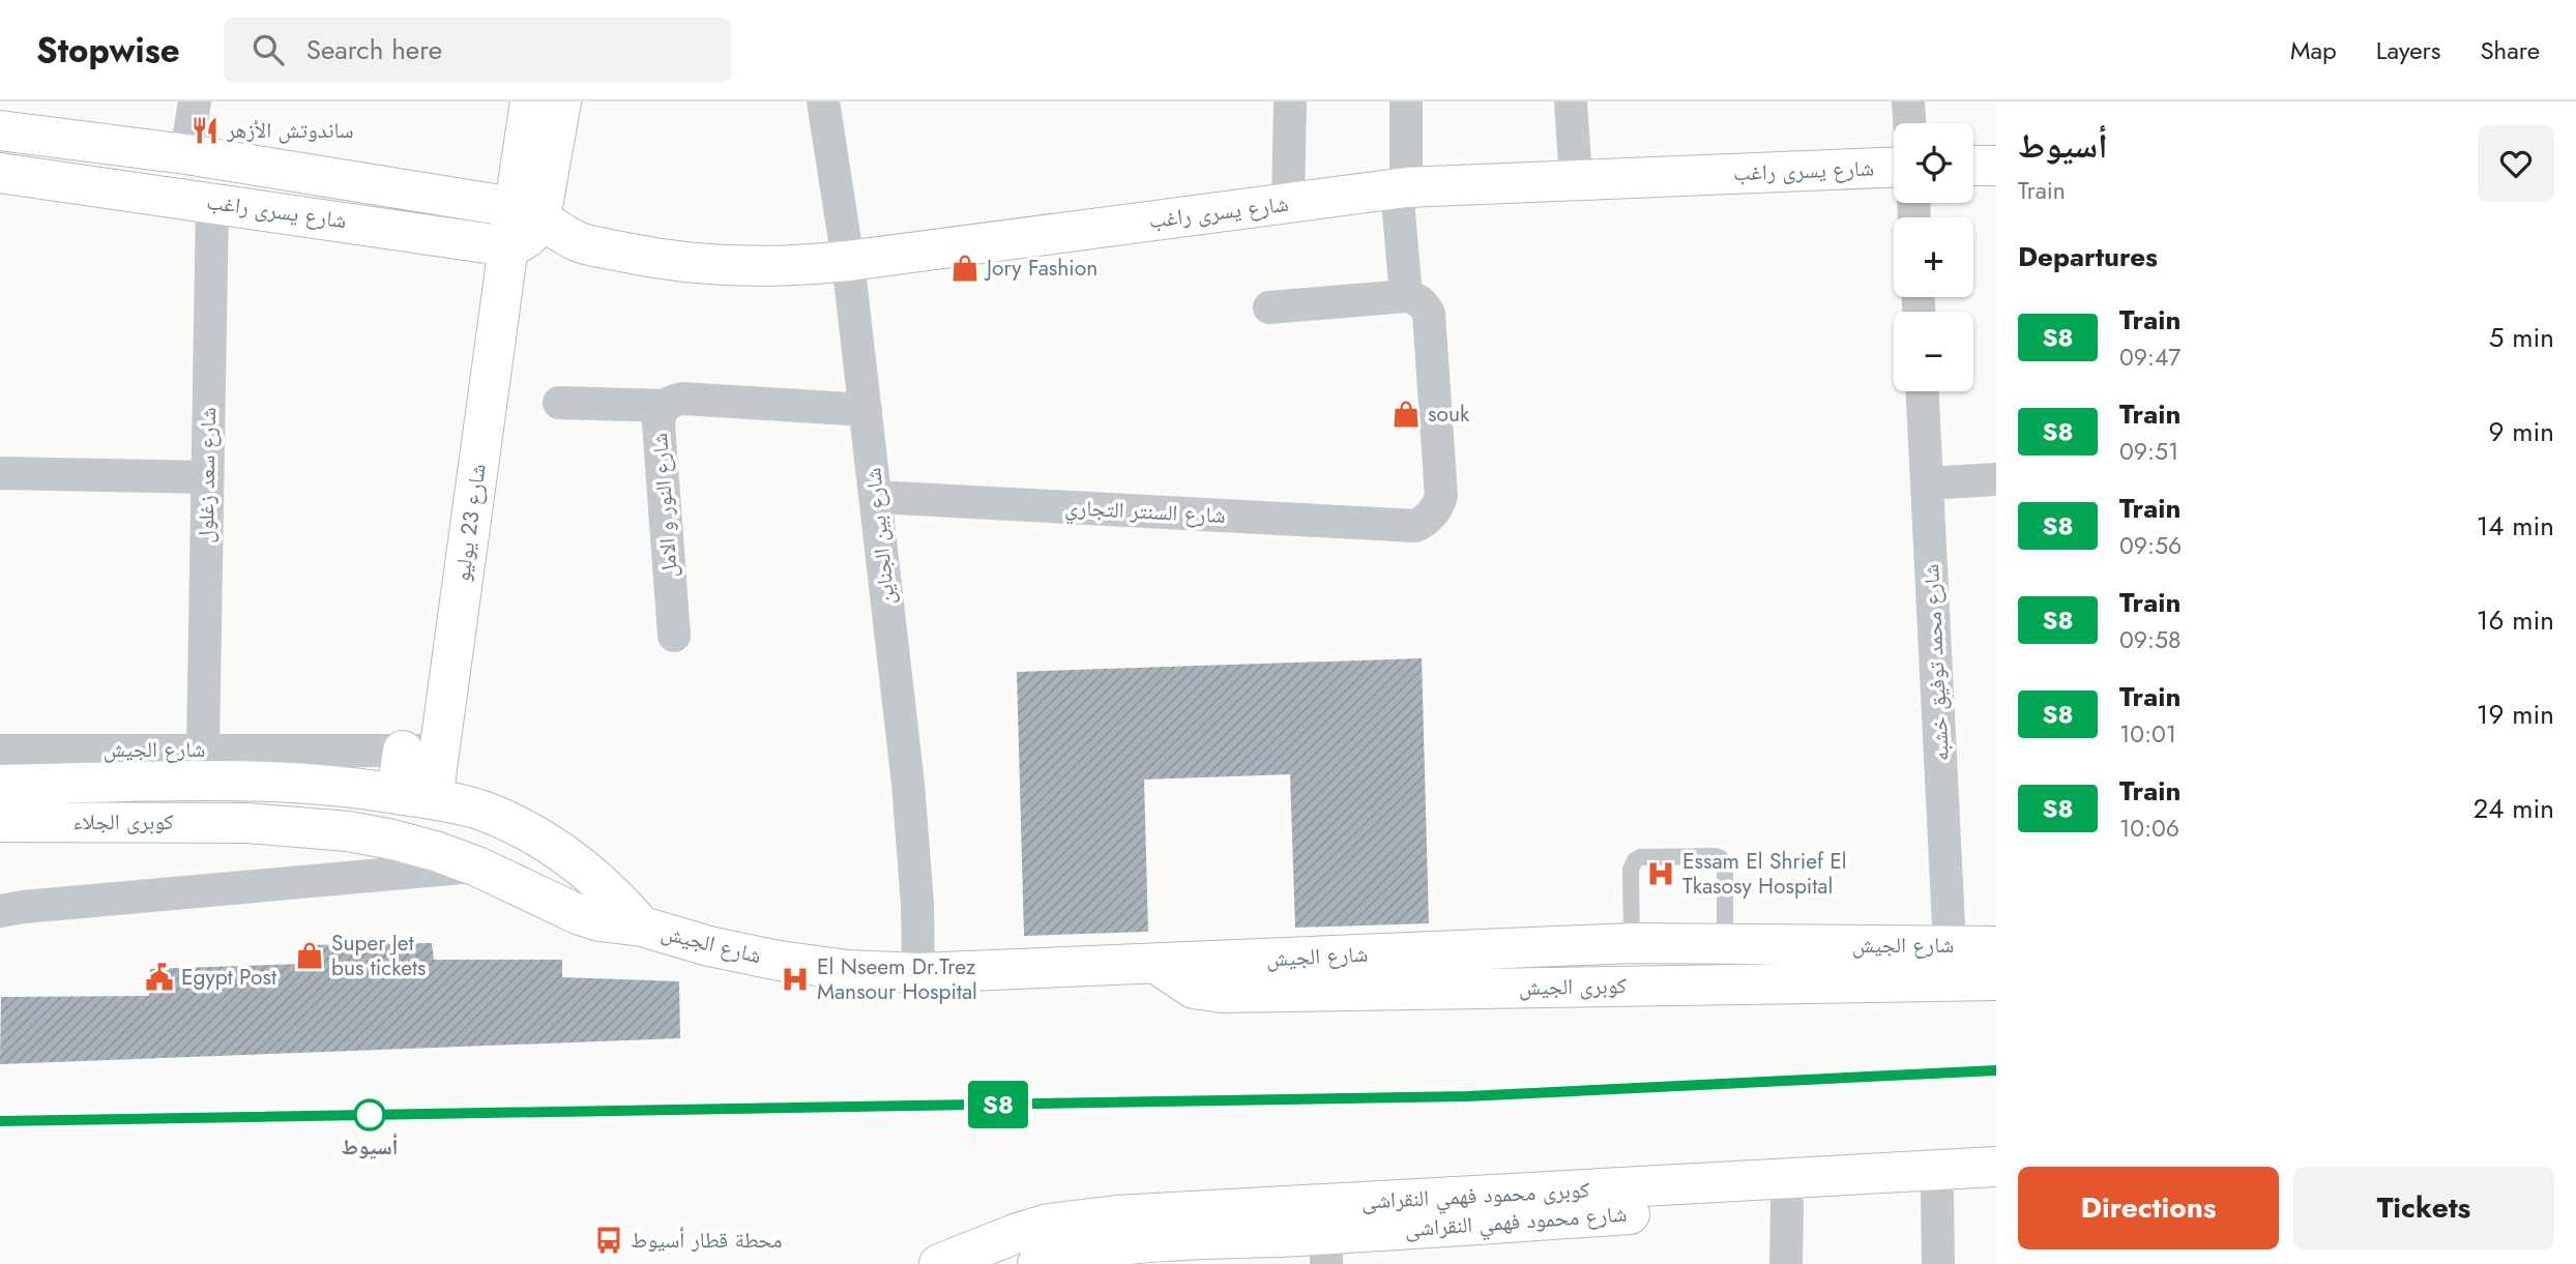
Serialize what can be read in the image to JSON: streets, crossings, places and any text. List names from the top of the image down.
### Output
{
  "streets": {
    "street": [
      "شارع يسرى راغب",
      "شارع سعد زغلول",
      "شارع النور و الامل",
      "شارع السنتر التجاري",
      "شارع 23 يوليو",
      "شارع بين الجناين",
      "شارع محمد توفيق خشبه",
      "شارع الجيش",
      "كوبرى الجلاء",
      "كوبرى الجيش",
      "كوبرى محمود فهمي النقراشى",
      "شارع محمود فهمي النقراشى"
    ]
  },
  "crossings": [
    ["شارع يسرى راغب", "شارع سعد زغلول"],
    ["شارع يسرى راغب", "شارع 23 يوليو"],
    ["شارع يسرى راغب", "شارع بين الجناين"],
    ["شارع سعد زغلول", "شارع الجيش"],
    ["شارع النور و الامل", "شارع بين الجناين"],
    ["شارع السنتر التجاري", "شارع بين الجناين"],
    ["شارع 23 يوليو", "شارع الجيش"],
    ["شارع 23 يوليو", "كوبرى الجلاء"],
    ["شارع بين الجناين", "شارع الجيش"],
    ["شارع محمد توفيق خشبه", "شارع الجيش"],
    ["شارع الجيش", "كوبرى الجلاء"],
    ["شارع الجيش", "كوبرى الجيش"]
  ],
  "places": {
    "restaurant": ["ساندوتش الأزهر"],
    "shop": ["Jory Fashion", "souk", "Super Jet bus tickets"],
    "hospital": ["Essam El Shrief El Tkasosy Hospital", "El Nseem Dr.Trez Mansour Hospital"],
    "public building": ["Egypt Post"],
    "other": ["أسيوط"],
    "bus stop": ["محطة قطار أسيوط"]
  },
  "page": {
    "header": "Stopwise",
    "search": "Search here",
    "nav": ["Map", "Layers", "Share"],
    "on_map": "S8",
    "heading": [
      ["أسيوط", "Train"],
      "Departures"
    ],
    "map_buttons": ["+", "−"],
    "list": [
      {
        "mark": "S8",
        "name": "Train",
        "note": "09:47",
        "value": "5 min"
      },
      {
        "mark": "S8",
        "name": "Train",
        "note": "09:51",
        "value": "9 min"
      },
      {
        "mark": "S8",
        "name": "Train",
        "note": "09:56",
        "value": "14 min"
      },
      {
        "mark": "S8",
        "name": "Train",
        "note": "09:58",
        "value": "16 min"
      },
      {
        "mark": "S8",
        "name": "Train",
        "note": "10:01",
        "value": "19 min"
      },
      {
        "mark": "S8",
        "name": "Train",
        "note": "10:06",
        "value": "24 min"
      }
    ],
    "buttons": ["Directions", "Tickets"]
  }
}
